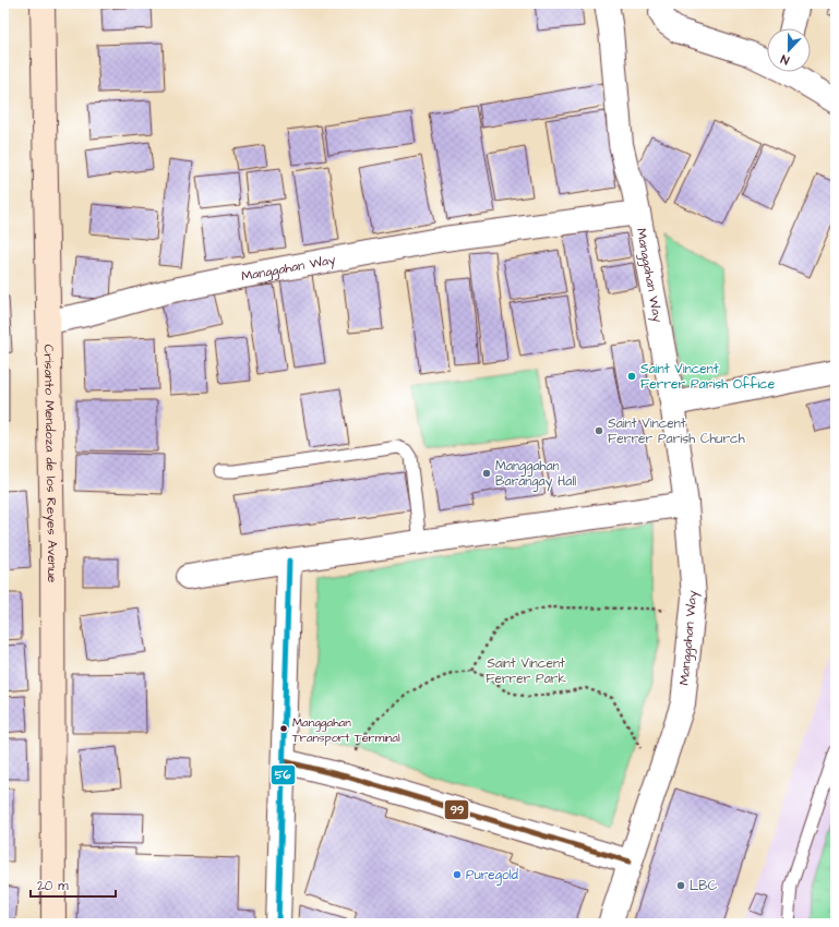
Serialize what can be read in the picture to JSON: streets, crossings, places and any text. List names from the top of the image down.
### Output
{
  "streets": {
    "main road": ["Crisanto Mendoza de los Reyes Avenue"],
    "street": ["Manggahan Way"]
  },
  "crossings": [
    ["Manggahan Way", "Crisanto Mendoza de los Reyes Avenue"]
  ],
  "parks": ["Saint Vincent Ferrer Park"],
  "places": [
    "Saint Vincent Ferrer Parish Office",
    "Saint Vincent Ferrer Parish Church",
    "Manggahan Barangay Hall",
    "Manggahan Transport Terminal",
    "Puregold",
    "LBC"
  ],
  "lines": ["transit line 56", "transit line 99"],
  "scale_bar": "20 m",
  "north": "bottom"
}
